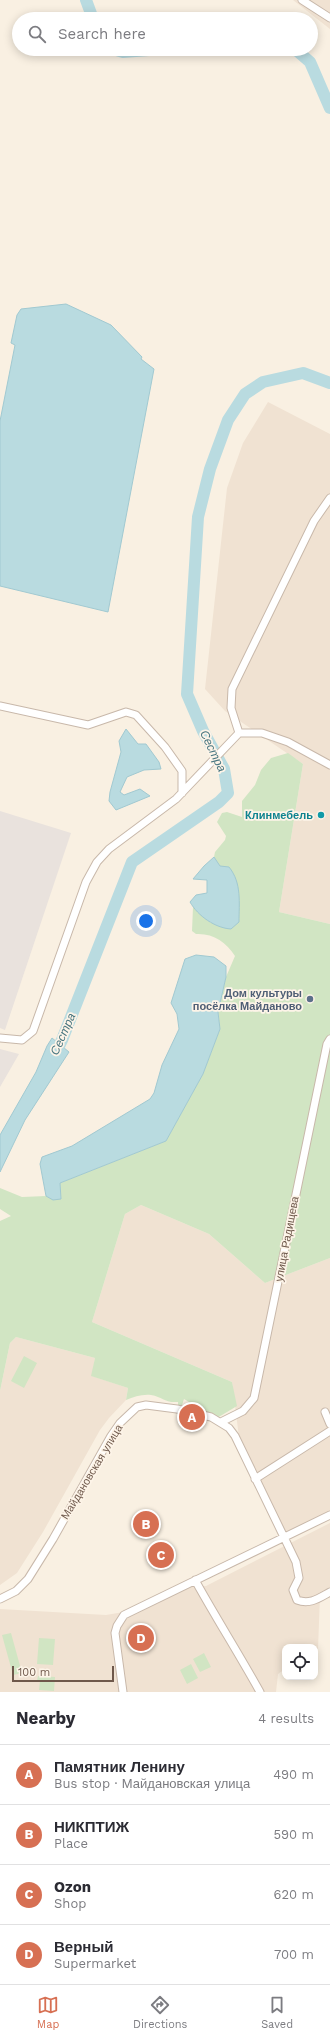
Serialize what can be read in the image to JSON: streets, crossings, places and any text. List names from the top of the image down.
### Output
{
  "streets": {
    "street": ["улица Радищева", "Майдановская улица"]
  },
  "crossings": [
    ["улица Радищева", "Майдановская улица"]
  ],
  "water": ["Сестра"],
  "places": ["Клинмебель", "Дом культуры посёлка Майданово"],
  "scale_bar": "100 m",
  "page": {
    "search": "Search here",
    "pins": [
      "A",
      "B",
      "C",
      "D"
    ],
    "scale": "100 m",
    "heading": ["Nearby", "4 results"],
    "list": [
      {
        "mark": "A",
        "name": "Памятник Ленину",
        "note": "Bus stop · Майдановская улица",
        "value": "490 m"
      },
      {
        "mark": "B",
        "name": "НИКПТИЖ",
        "note": "Place",
        "value": "590 m"
      },
      {
        "mark": "C",
        "name": "Ozon",
        "note": "Shop",
        "value": "620 m"
      },
      {
        "mark": "D",
        "name": "Верный",
        "note": "Supermarket",
        "value": "700 m"
      }
    ],
    "nav": ["Map", "Directions", "Saved"]
  }
}
